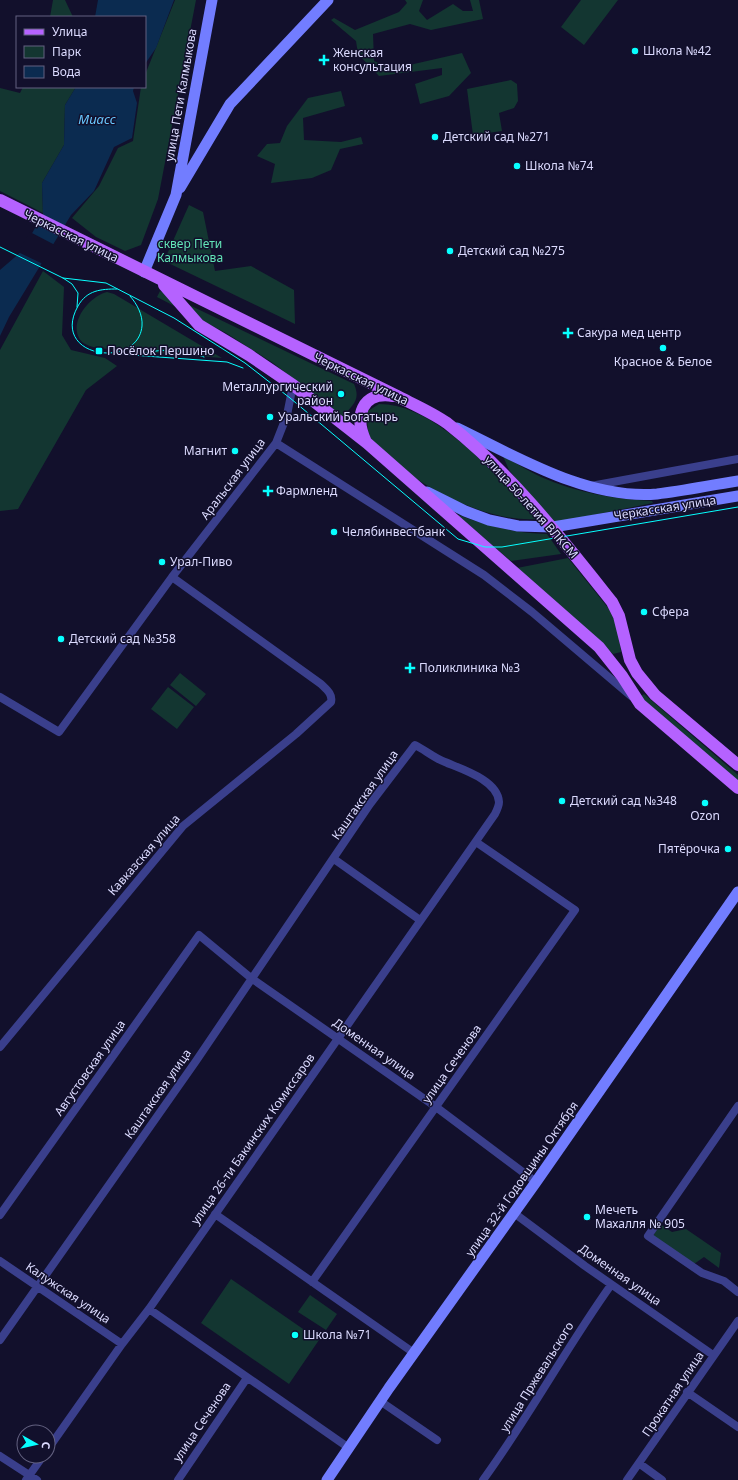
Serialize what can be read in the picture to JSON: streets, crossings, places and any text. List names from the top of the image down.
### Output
{
  "streets": {
    "main road": [
      "улица Пети Калмыкова",
      "Черкасская улица",
      "улица 50-летия ВЛКСМ",
      "улица 32-й Годовщины Октября"
    ],
    "street": [
      "Аральская улица",
      "Каштакская улица",
      "Кавказская улица",
      "Доменная улица",
      "улица Сеченова",
      "Августовская улица",
      "улица 26-ти Бакинских Комиссаров",
      "Калужская улица",
      "улица Пржевальского",
      "Прокатная улица"
    ]
  },
  "crossings": [
    ["улица Пети Калмыкова", "Черкасская улица"],
    ["Черкасская улица", "Аральская улица"],
    ["Черкасская улица", "улица 50-летия ВЛКСМ"],
    ["Аральская улица", "Кавказская улица"],
    ["Каштакская улица", "Доменная улица"],
    ["Каштакская улица", "улица 26-ти Бакинских Комиссаров"],
    ["Каштакская улица", "Калужская улица"],
    ["Доменная улица", "улица Сеченова"],
    ["Доменная улица", "Августовская улица"],
    ["Доменная улица", "улица 26-ти Бакинских Комиссаров"],
    ["Доменная улица", "улица 32-й Годовщины Октября"],
    ["Доменная улица", "улица Пржевальского"],
    ["Доменная улица", "Прокатная улица"],
    ["улица Сеченова", "улица 26-ти Бакинских Комиссаров"],
    ["улица 26-ти Бакинских Комиссаров", "Калужская улица"]
  ],
  "water": ["Миасс"],
  "parks": ["сквер Пети Калмыкова"],
  "places": {
    "other": [
      "Школа №42",
      "Детский сад №271",
      "Школа №74",
      "Детский сад №275",
      "Красное & Белое",
      "Металлургический район",
      "Уральский Богатырь",
      "Магнит",
      "Челябинвестбанк",
      "Урал-Пиво",
      "Сфера",
      "Детский сад №358",
      "Детский сад №348",
      "Ozon",
      "Пятёрочка",
      "Мечеть Махалля № 905",
      "Школа №71"
    ],
    "health": [
      "Женская консультация",
      "Сакура мед центр",
      "Фармленд",
      "Поликлиника №3"
    ],
    "transit": ["Посёлок Першино"]
  },
  "legend": ["Улица", "Парк", "Вода"],
  "north": "right"
}
